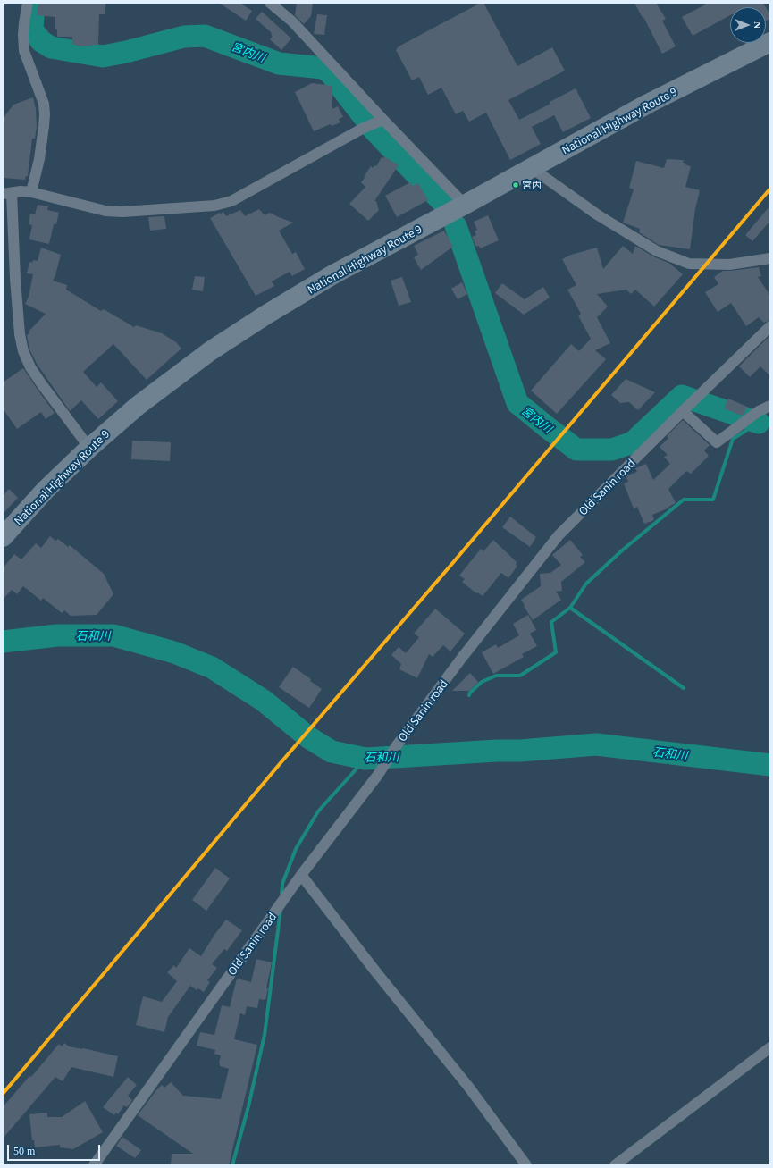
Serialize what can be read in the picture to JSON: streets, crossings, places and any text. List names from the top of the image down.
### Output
{
  "streets": {
    "highway": ["National Highway Route 9"],
    "street": ["Old Sanin road"]
  },
  "water": ["宮内川", "石和川"],
  "places": ["宮内"],
  "scale_bar": "50 m",
  "north": "right"
}
